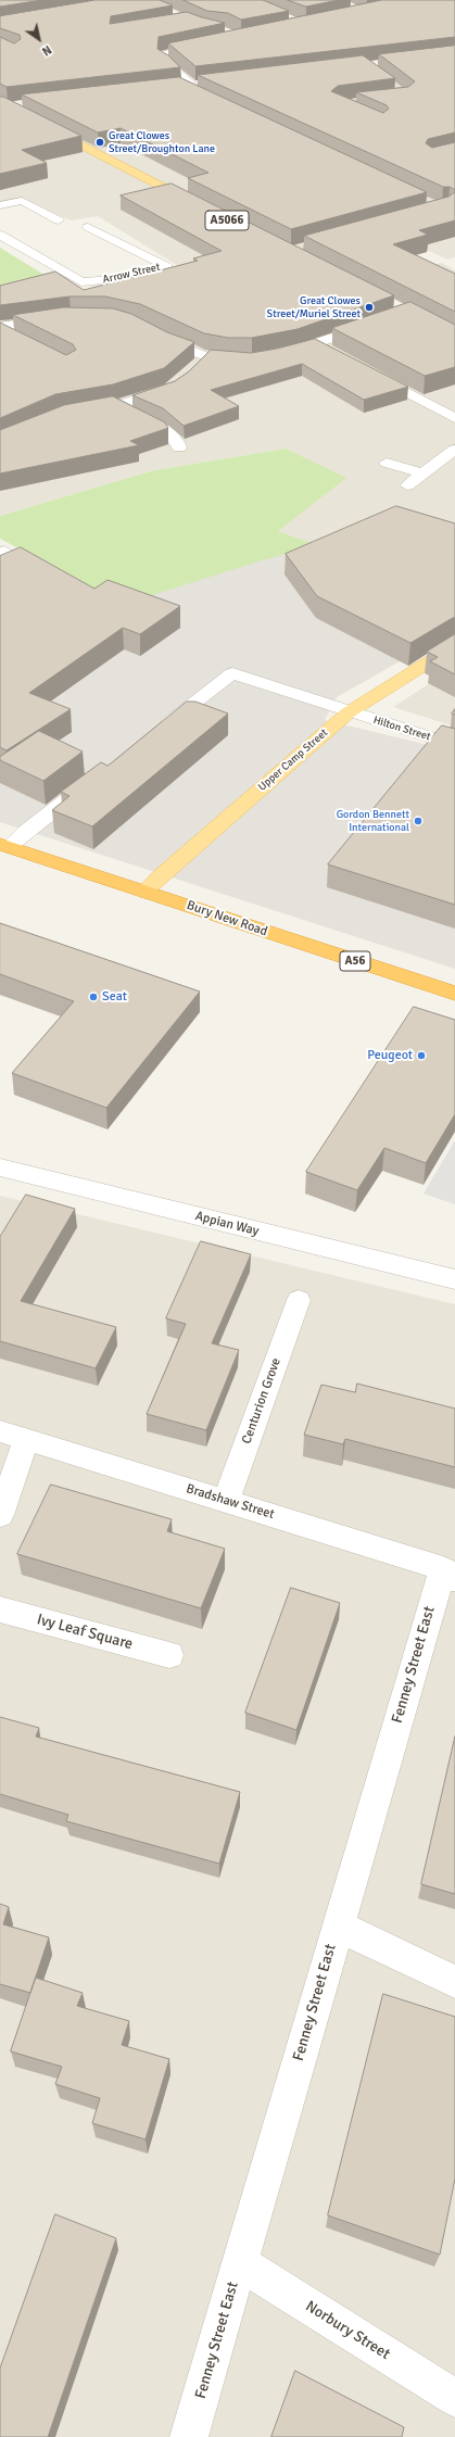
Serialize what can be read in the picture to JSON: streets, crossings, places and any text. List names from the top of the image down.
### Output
{
  "streets": {
    "highway": ["Bury New Road", "A56"],
    "main road": ["A5066", "Upper Camp Street"],
    "street": [
      "Arrow Street",
      "Hilton Street",
      "Appian Way",
      "Centurion Grove",
      "Bradshaw Street",
      "Ivy Leaf Square",
      "Fenney Street East",
      "Norbury Street"
    ]
  },
  "crossings": [
    ["Hilton Street", "Upper Camp Street"],
    ["Upper Camp Street", "Bury New Road"],
    ["Centurion Grove", "Bradshaw Street"],
    ["Bradshaw Street", "Fenney Street East"],
    ["Fenney Street East", "Norbury Street"]
  ],
  "places": [
    "Great Clowes Street/Broughton Lane",
    "Great Clowes Street/Muriel Street",
    "Gordon Bennett International",
    "Seat",
    "Peugeot"
  ],
  "north": "bottom right"
}
